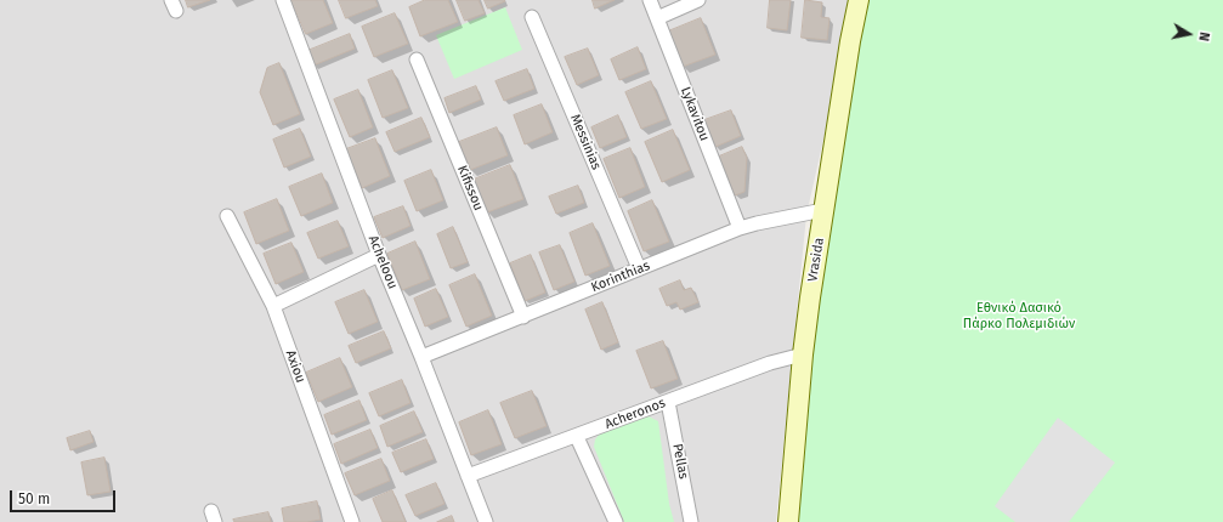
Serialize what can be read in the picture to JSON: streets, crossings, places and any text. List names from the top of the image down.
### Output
{
  "streets": {
    "street": [
      "Lykavitou",
      "Messinias",
      "Kifissou",
      "Vrasida",
      "Acheloou",
      "Korinthias",
      "Axiou",
      "Acheronos",
      "Pellas"
    ]
  },
  "crossings": [
    ["Lykavitou", "Korinthias"],
    ["Messinias", "Korinthias"],
    ["Kifissou", "Korinthias"],
    ["Vrasida", "Korinthias"],
    ["Vrasida", "Acheronos"],
    ["Acheloou", "Korinthias"],
    ["Acheloou", "Acheronos"],
    ["Acheronos", "Pellas"]
  ],
  "parks": ["Εθνικό Δασικό Πάρκο Πολεμιδιών"],
  "scale_bar": "50 m",
  "north": "right"
}
